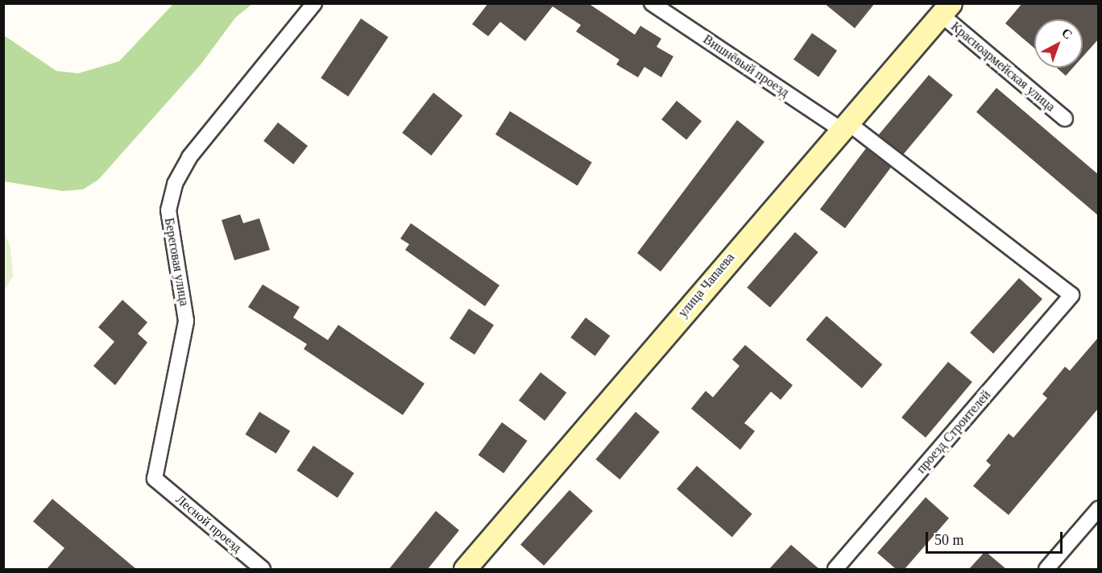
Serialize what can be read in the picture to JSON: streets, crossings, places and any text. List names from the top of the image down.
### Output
{
  "streets": {
    "street": [
      "Вишнёвый проезд",
      "Красноармейская улица",
      "Береговая улица",
      "улица Чапаева",
      "проезд Строителей",
      "Лесной проезд"
    ]
  },
  "crossings": [
    ["Вишнёвый проезд", "улица Чапаева"],
    ["Вишнёвый проезд", "проезд Строителей"],
    ["Красноармейская улица", "улица Чапаева"],
    ["Береговая улица", "Лесной проезд"]
  ],
  "scale_bar": "50 m",
  "north": "top right"
}
